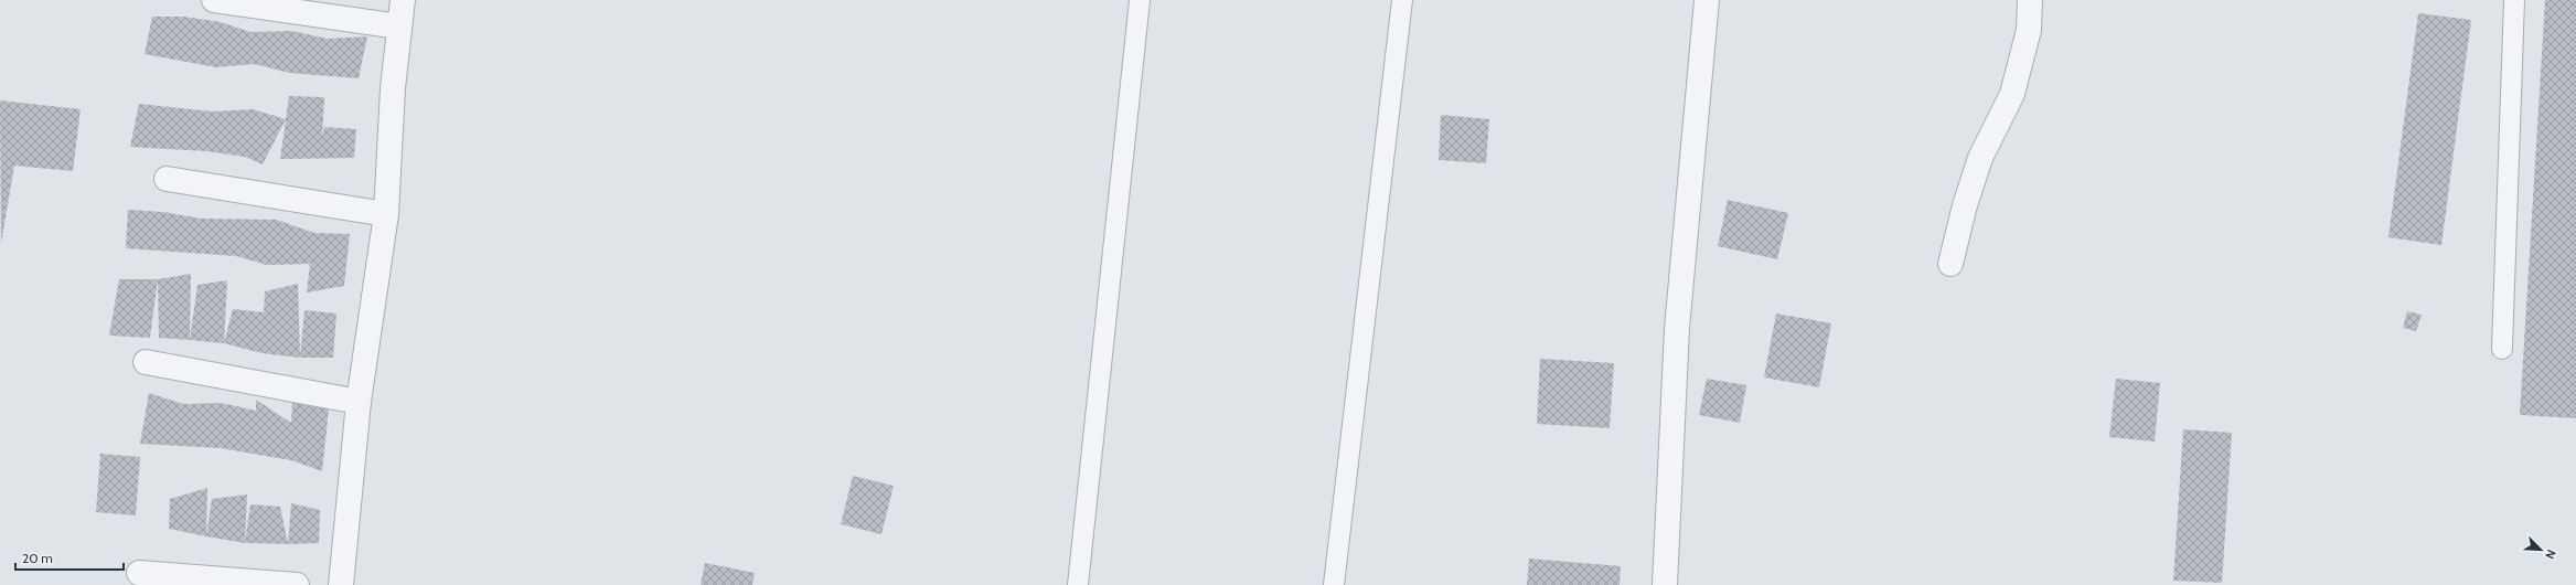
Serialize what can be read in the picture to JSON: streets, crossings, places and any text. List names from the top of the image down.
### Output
{
  "scale_bar": "20 m",
  "north": "bottom right"
}
